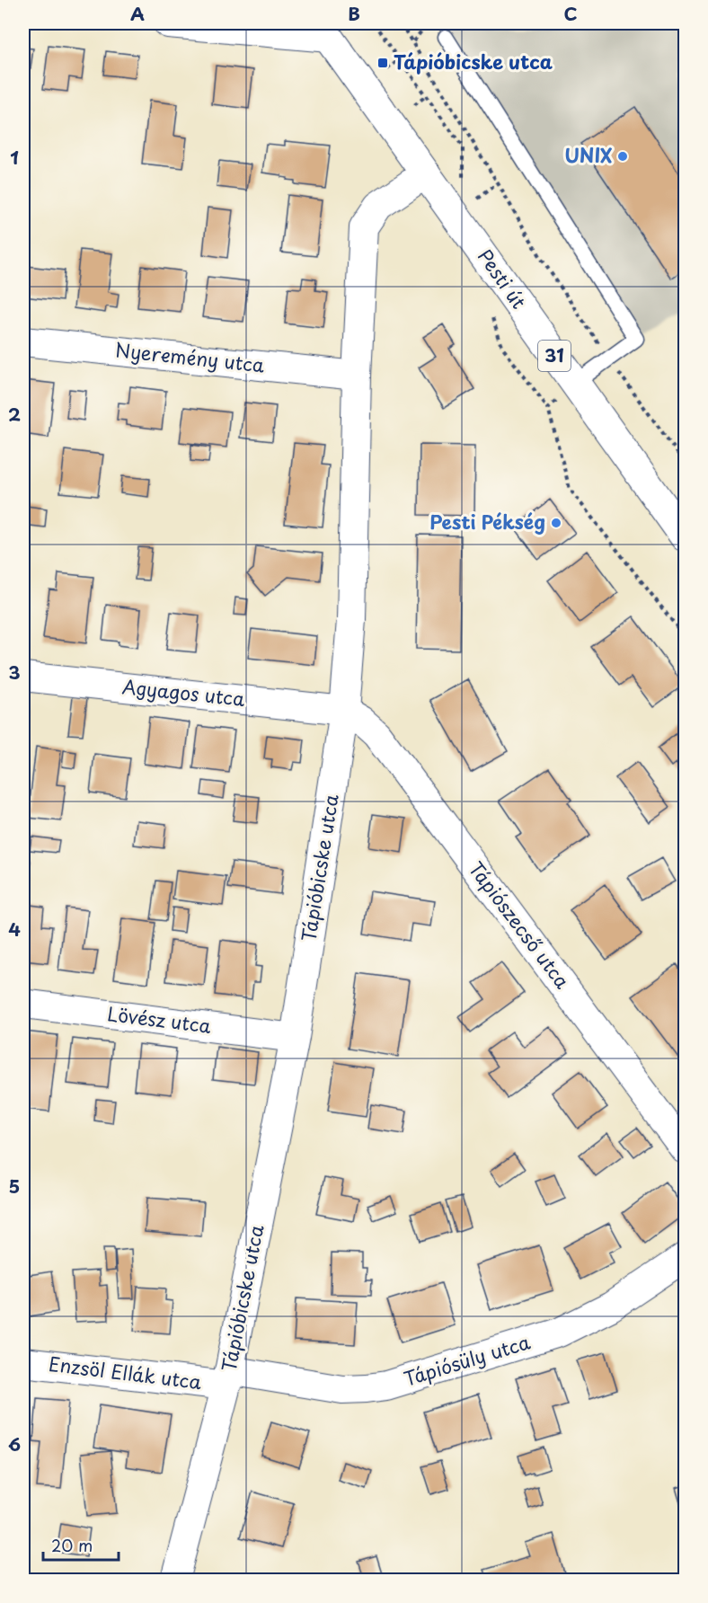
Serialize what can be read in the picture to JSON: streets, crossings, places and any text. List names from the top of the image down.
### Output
{
  "streets": {
    "main road": ["Pesti út", "31"],
    "street": [
      "Nyeremény utca",
      "Agyagos utca",
      "Tápióbicske utca",
      "Tápiószecső utca",
      "Lövész utca",
      "Tápiósüly utca",
      "Enzsöl Ellák utca"
    ]
  },
  "crossings": [
    ["Pesti út", "Tápióbicske utca"],
    ["Nyeremény utca", "Tápióbicske utca"],
    ["Agyagos utca", "Tápióbicske utca"],
    ["Agyagos utca", "Tápiószecső utca"],
    ["Tápióbicske utca", "Tápiószecső utca"],
    ["Tápióbicske utca", "Lövész utca"],
    ["Tápióbicske utca", "Tápiósüly utca"],
    ["Tápióbicske utca", "Enzsöl Ellák utca"],
    ["Tápiósüly utca", "Enzsöl Ellák utca"]
  ],
  "places": {
    "transit": ["Tápióbicske utca"],
    "other": ["UNIX", "Pesti Pékség"]
  },
  "scale_bar": "20 m",
  "grid": {
    "columns": ["A", "B", "C"],
    "rows": [
      "1",
      "2",
      "3",
      "4",
      "5",
      "6"
    ]
  }
}
